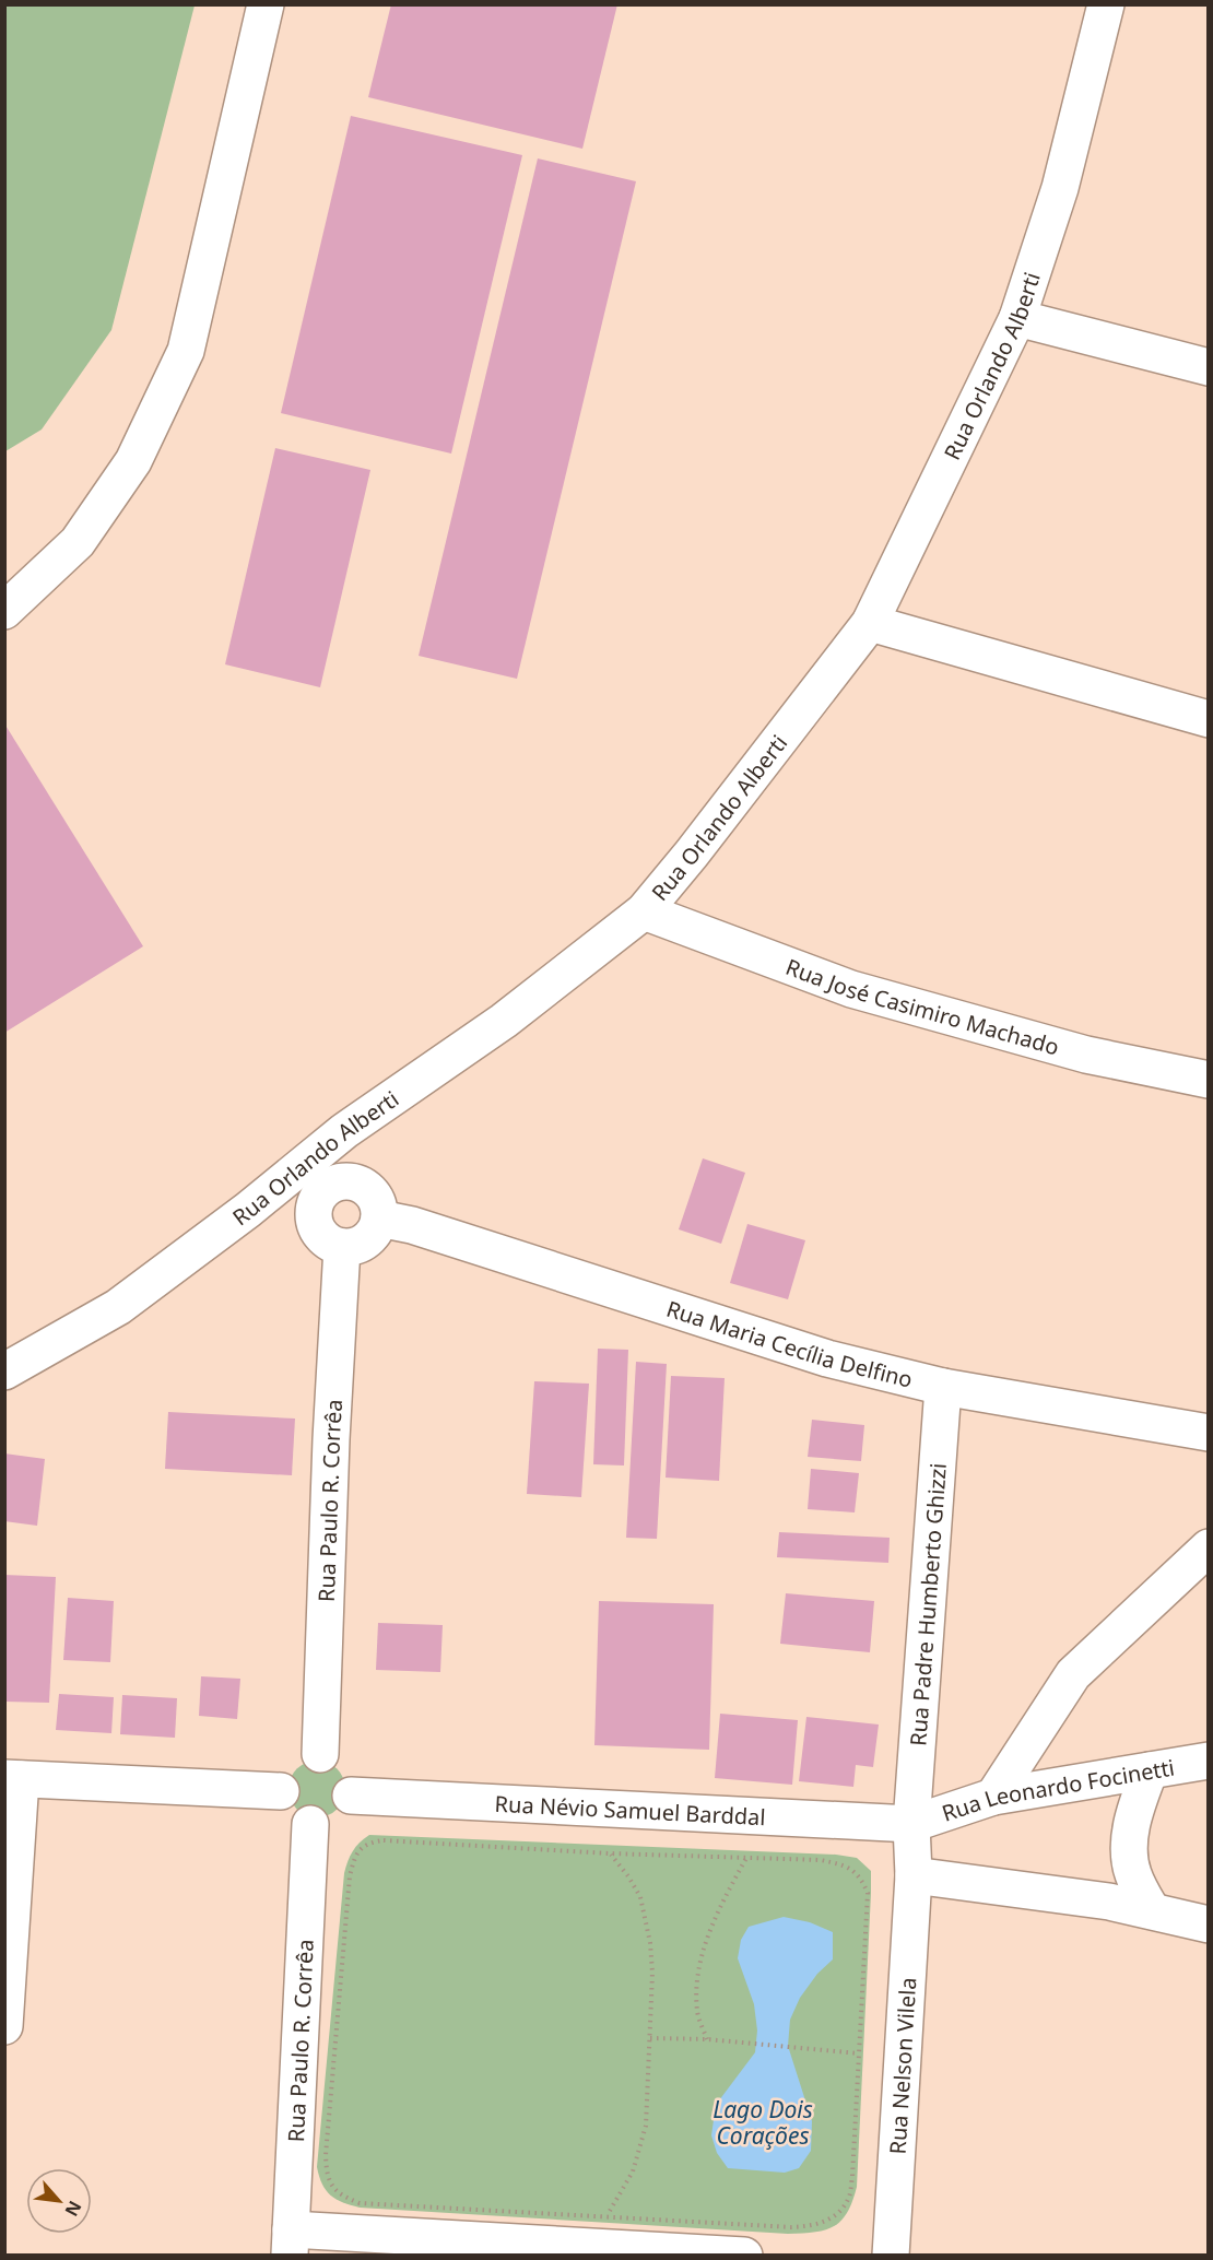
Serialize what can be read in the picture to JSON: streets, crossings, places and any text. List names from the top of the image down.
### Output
{
  "streets": {
    "street": [
      "Rua Orlando Alberti",
      "Rua José Casimiro Machado",
      "Rua Maria Cecília Delfino",
      "Rua Paulo R. Corrêa",
      "Rua Padre Humberto Ghizzi",
      "Rua Leonardo Focinetti",
      "Rua Névio Samuel Barddal",
      "Rua Nelson Vilela"
    ]
  },
  "crossings": [
    ["Rua Orlando Alberti", "Rua José Casimiro Machado"],
    ["Rua Maria Cecília Delfino", "Rua Paulo R. Corrêa"],
    ["Rua Maria Cecília Delfino", "Rua Padre Humberto Ghizzi"],
    ["Rua Paulo R. Corrêa", "Rua Névio Samuel Barddal"],
    ["Rua Padre Humberto Ghizzi", "Rua Leonardo Focinetti"],
    ["Rua Padre Humberto Ghizzi", "Rua Névio Samuel Barddal"],
    ["Rua Padre Humberto Ghizzi", "Rua Nelson Vilela"],
    ["Rua Leonardo Focinetti", "Rua Névio Samuel Barddal"]
  ],
  "water": ["Lago Dois Corações"],
  "north": "bottom right"
}
